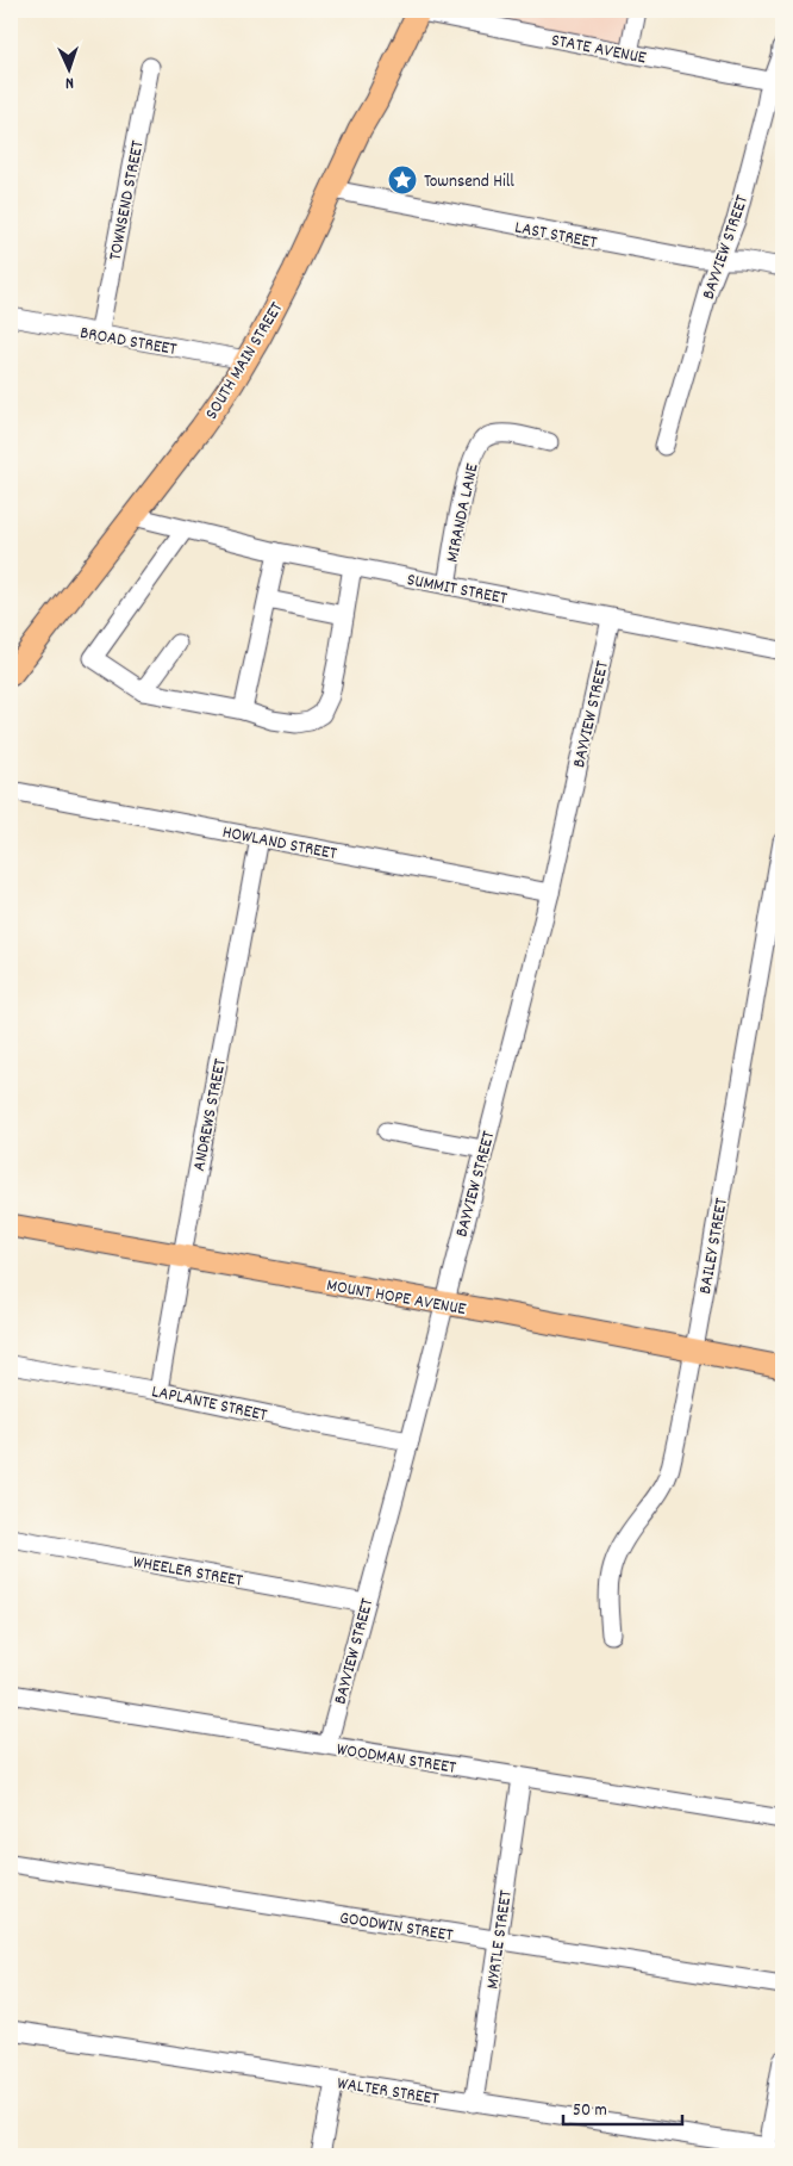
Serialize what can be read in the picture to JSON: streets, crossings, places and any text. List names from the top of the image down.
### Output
{
  "streets": {
    "main road": ["SOUTH MAIN STREET", "MOUNT HOPE AVENUE"],
    "street": [
      "STATE AVENUE",
      "TOWNSEND STREET",
      "LAST STREET",
      "BAYVIEW STREET",
      "BROAD STREET",
      "MIRANDA LANE",
      "SUMMIT STREET",
      "HOWLAND STREET",
      "ANDREWS STREET",
      "BAILEY STREET",
      "LAPLANTE STREET",
      "WHEELER STREET",
      "WOODMAN STREET",
      "GOODWIN STREET",
      "MYRTLE STREET",
      "WALTER STREET"
    ]
  },
  "crossings": [
    ["STATE AVENUE", "BAYVIEW STREET"],
    ["STATE AVENUE", "SOUTH MAIN STREET"],
    ["TOWNSEND STREET", "BROAD STREET"],
    ["LAST STREET", "BAYVIEW STREET"],
    ["LAST STREET", "SOUTH MAIN STREET"],
    ["BAYVIEW STREET", "SUMMIT STREET"],
    ["BAYVIEW STREET", "HOWLAND STREET"],
    ["BAYVIEW STREET", "MOUNT HOPE AVENUE"],
    ["BAYVIEW STREET", "LAPLANTE STREET"],
    ["BAYVIEW STREET", "WHEELER STREET"],
    ["BAYVIEW STREET", "WOODMAN STREET"],
    ["BROAD STREET", "SOUTH MAIN STREET"],
    ["SOUTH MAIN STREET", "SUMMIT STREET"],
    ["MIRANDA LANE", "SUMMIT STREET"],
    ["HOWLAND STREET", "ANDREWS STREET"],
    ["ANDREWS STREET", "MOUNT HOPE AVENUE"],
    ["ANDREWS STREET", "LAPLANTE STREET"],
    ["BAILEY STREET", "MOUNT HOPE AVENUE"],
    ["WOODMAN STREET", "MYRTLE STREET"],
    ["GOODWIN STREET", "MYRTLE STREET"],
    ["MYRTLE STREET", "WALTER STREET"]
  ],
  "places": {
    "place": ["Townsend Hill"]
  },
  "scale_bar": "50 m",
  "north": "bottom"
}
